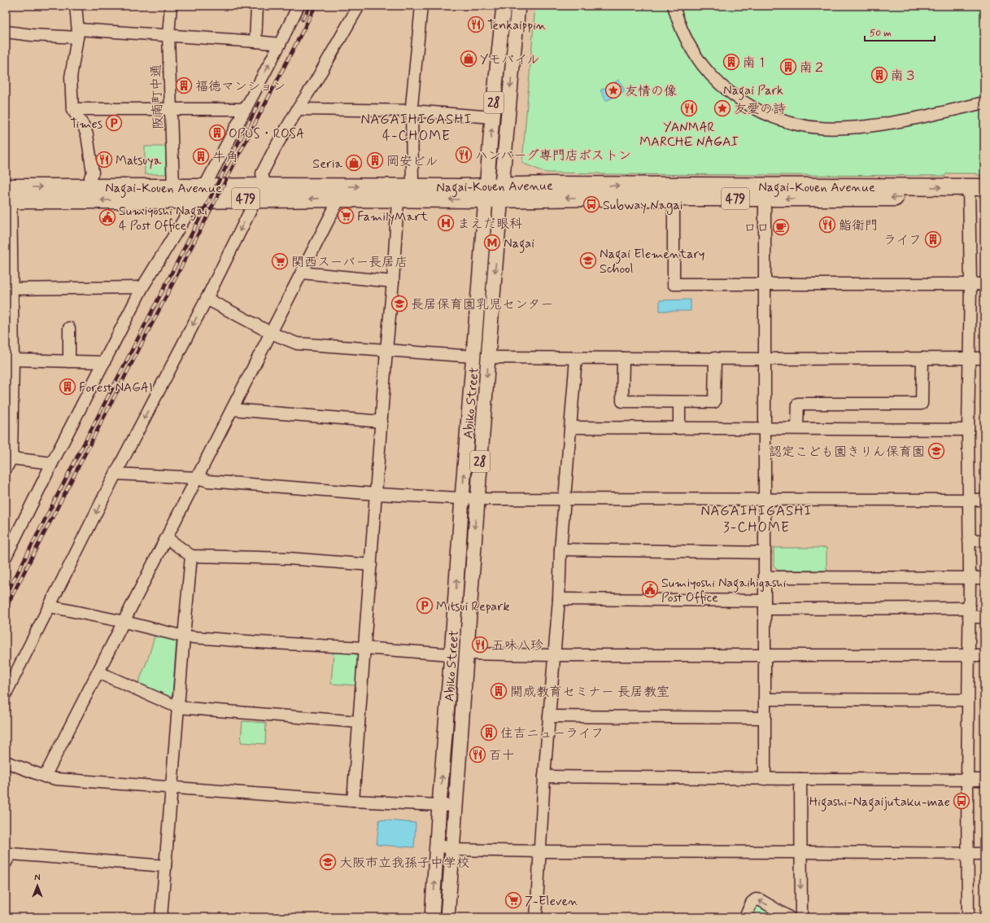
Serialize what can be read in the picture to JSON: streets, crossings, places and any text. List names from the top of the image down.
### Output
{
  "streets": {
    "highway": ["Nagai-Kouen Avenue", "479"],
    "main road": ["28", "Abiko Street"],
    "street": ["阪南町中通"]
  },
  "crossings": [
    ["阪南町中通", "Nagai-Kouen Avenue"],
    ["Nagai-Kouen Avenue", "Abiko Street"]
  ],
  "districts": ["NAGAIHIGASHI 4-CHOME", "NAGAIHIGASHI 3-CHOME"],
  "parks": ["Nagai Park"],
  "places": {
    "restaurant": [
      "Tenkaippin",
      "YANMAR MARCHE NAGAI",
      "ハンバーグ専門店ボストン",
      "Matsuya",
      "鮨衛門",
      "五味八珍",
      "百十"
    ],
    "shop": ["Yモバイル", "Seria"],
    "building": [
      "南１",
      "南２",
      "南３",
      "福徳マンション",
      "OPUS・ROSA",
      "牛角",
      "岡安ビル",
      "ライフ",
      "Forest NAGAI",
      "開成教育セミナー 長居教室",
      "住吉ニューライフ"
    ],
    "place": ["友情の像", "友愛の詩"],
    "parking": ["Times", "Mitsui Repark"],
    "bus stop": ["Subway Nagai", "Higashi-Nagaijutaku-mae"],
    "supermarket": ["FamilyMart", "関西スーパー長居店", "7-Eleven"],
    "public building": ["Sumiyoshi Nagai 4 Post Office", "Sumiyoshi Nagaihigashi Post Office"],
    "hospital": ["まえだ眼科"],
    "cafe": ["ロロ"],
    "metro station": ["Nagai"],
    "school or university": [
      "Nagai Elementary School",
      "長居保育園乳児センター",
      "認定こども園きりん保育園",
      "大阪市立我孫子中学校"
    ]
  },
  "scale_bar": "50 m",
  "north": "top"
}
